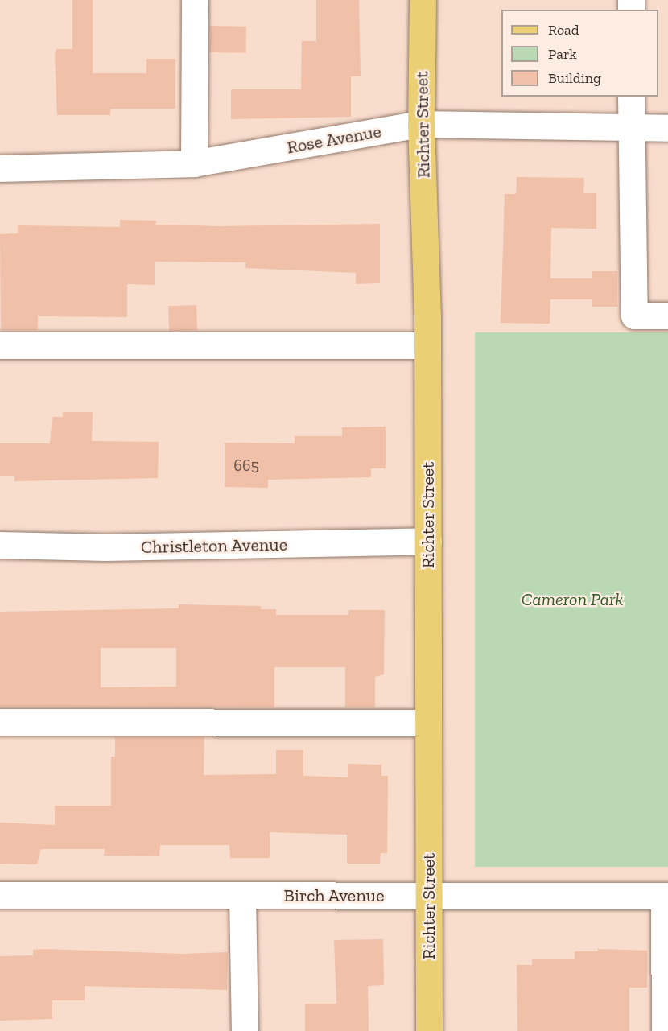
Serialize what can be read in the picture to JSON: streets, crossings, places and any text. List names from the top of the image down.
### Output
{
  "streets": {
    "main road": ["Richter Street"],
    "street": ["Rose Avenue", "Christleton Avenue", "Birch Avenue"]
  },
  "crossings": [
    ["Richter Street", "Rose Avenue"],
    ["Richter Street", "Christleton Avenue"],
    ["Richter Street", "Birch Avenue"]
  ],
  "parks": ["Cameron Park"],
  "house_numbers": ["665"],
  "legend": ["Road", "Park", "Building"]
}
